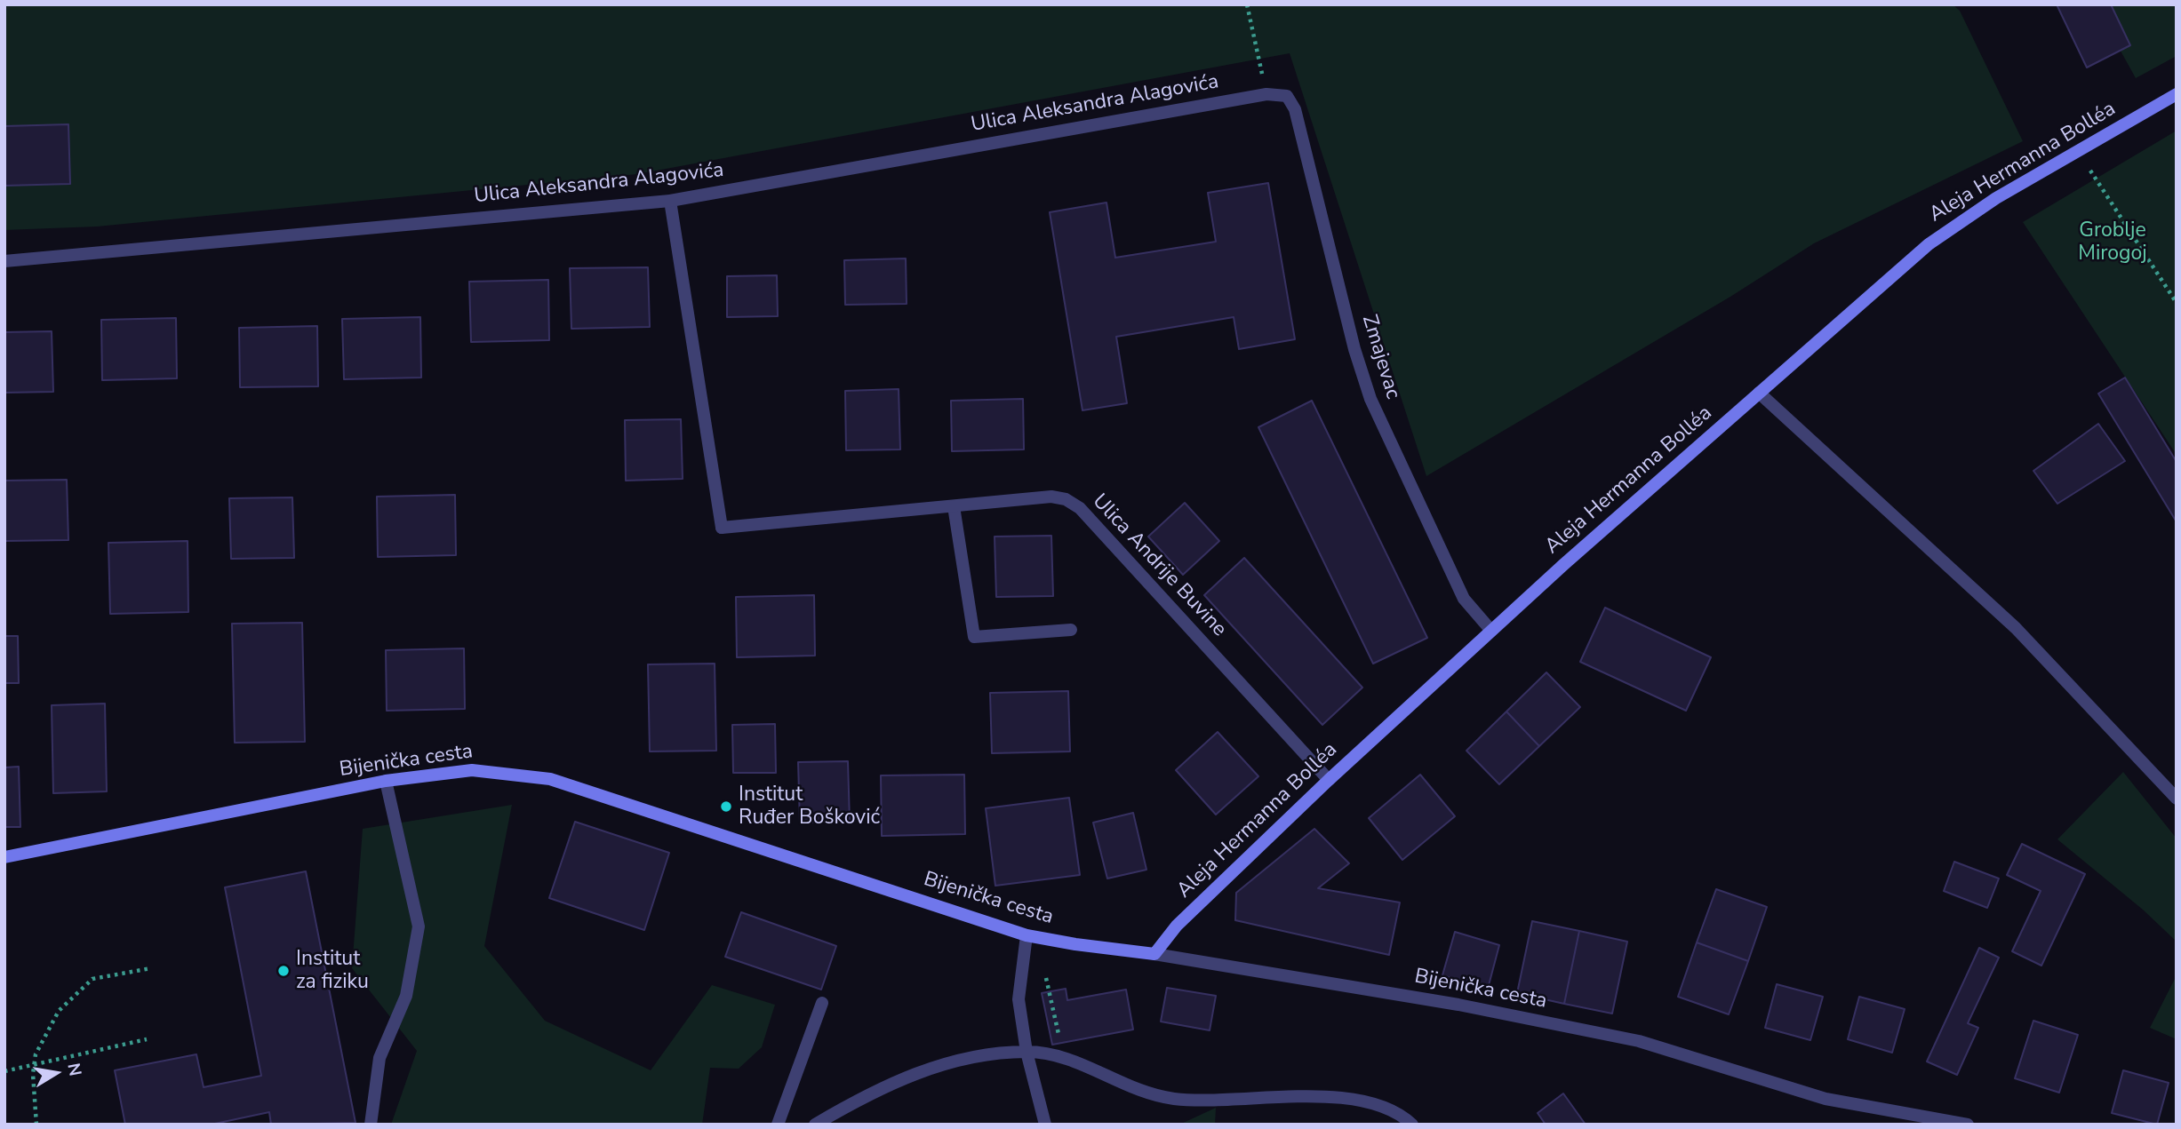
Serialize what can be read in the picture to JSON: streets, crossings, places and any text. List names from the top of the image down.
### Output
{
  "streets": {
    "main road": ["Aleja Hermanna Bolléa", "Bijenička cesta"],
    "street": ["Ulica Aleksandra Alagovića", "Zmajevac", "Ulica Andrije Buvine"]
  },
  "crossings": [
    ["Ulica Aleksandra Alagovića", "Zmajevac"],
    ["Ulica Aleksandra Alagovića", "Ulica Andrije Buvine"],
    ["Aleja Hermanna Bolléa", "Zmajevac"],
    ["Aleja Hermanna Bolléa", "Ulica Andrije Buvine"],
    ["Aleja Hermanna Bolléa", "Bijenička cesta"]
  ],
  "parks": ["Groblje Mirogoj"],
  "places": ["Institut Ruđer Bošković", "Institut za fiziku"],
  "north": "right"
}
